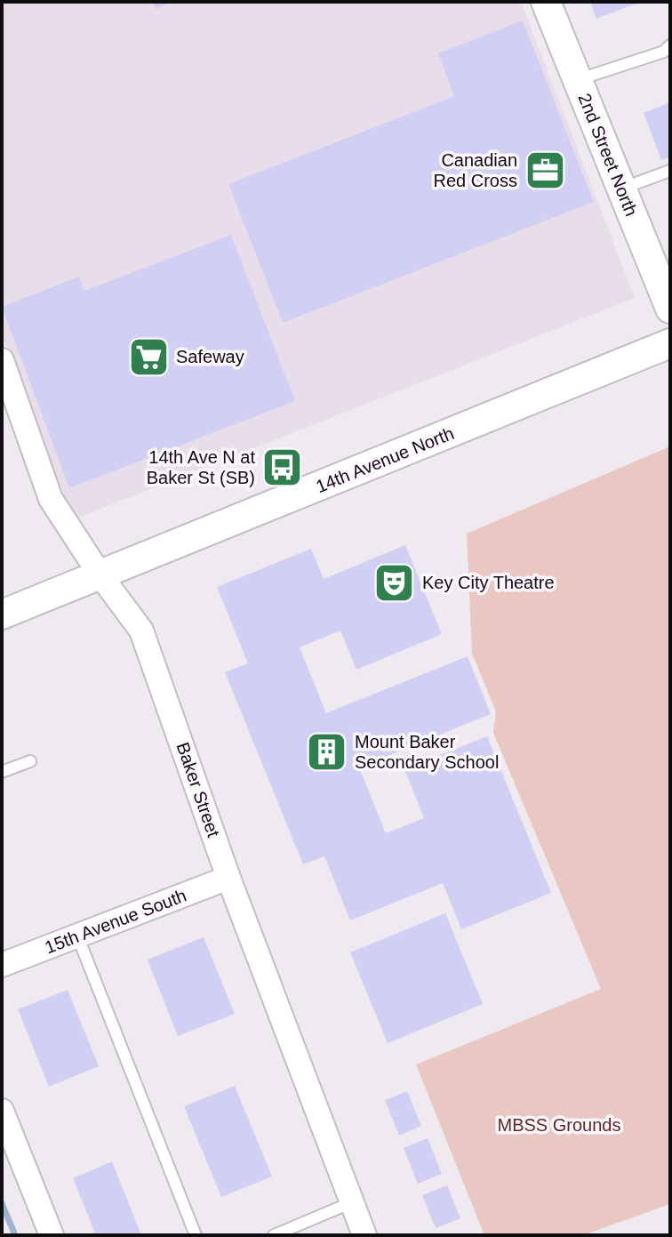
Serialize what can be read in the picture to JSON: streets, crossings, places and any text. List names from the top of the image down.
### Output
{
  "streets": {
    "street": [
      "2nd Street North",
      "14th Avenue North",
      "Baker Street",
      "15th Avenue South"
    ]
  },
  "crossings": [
    ["14th Avenue North", "Baker Street"],
    ["Baker Street", "15th Avenue South"]
  ],
  "parks": ["MBSS Grounds"],
  "places": {
    "office": ["Canadian Red Cross"],
    "supermarket": ["Safeway"],
    "bus stop": ["14th Ave N at Baker St (SB)"],
    "theatre": ["Key City Theatre"],
    "building": ["Mount Baker Secondary School"]
  }
}
